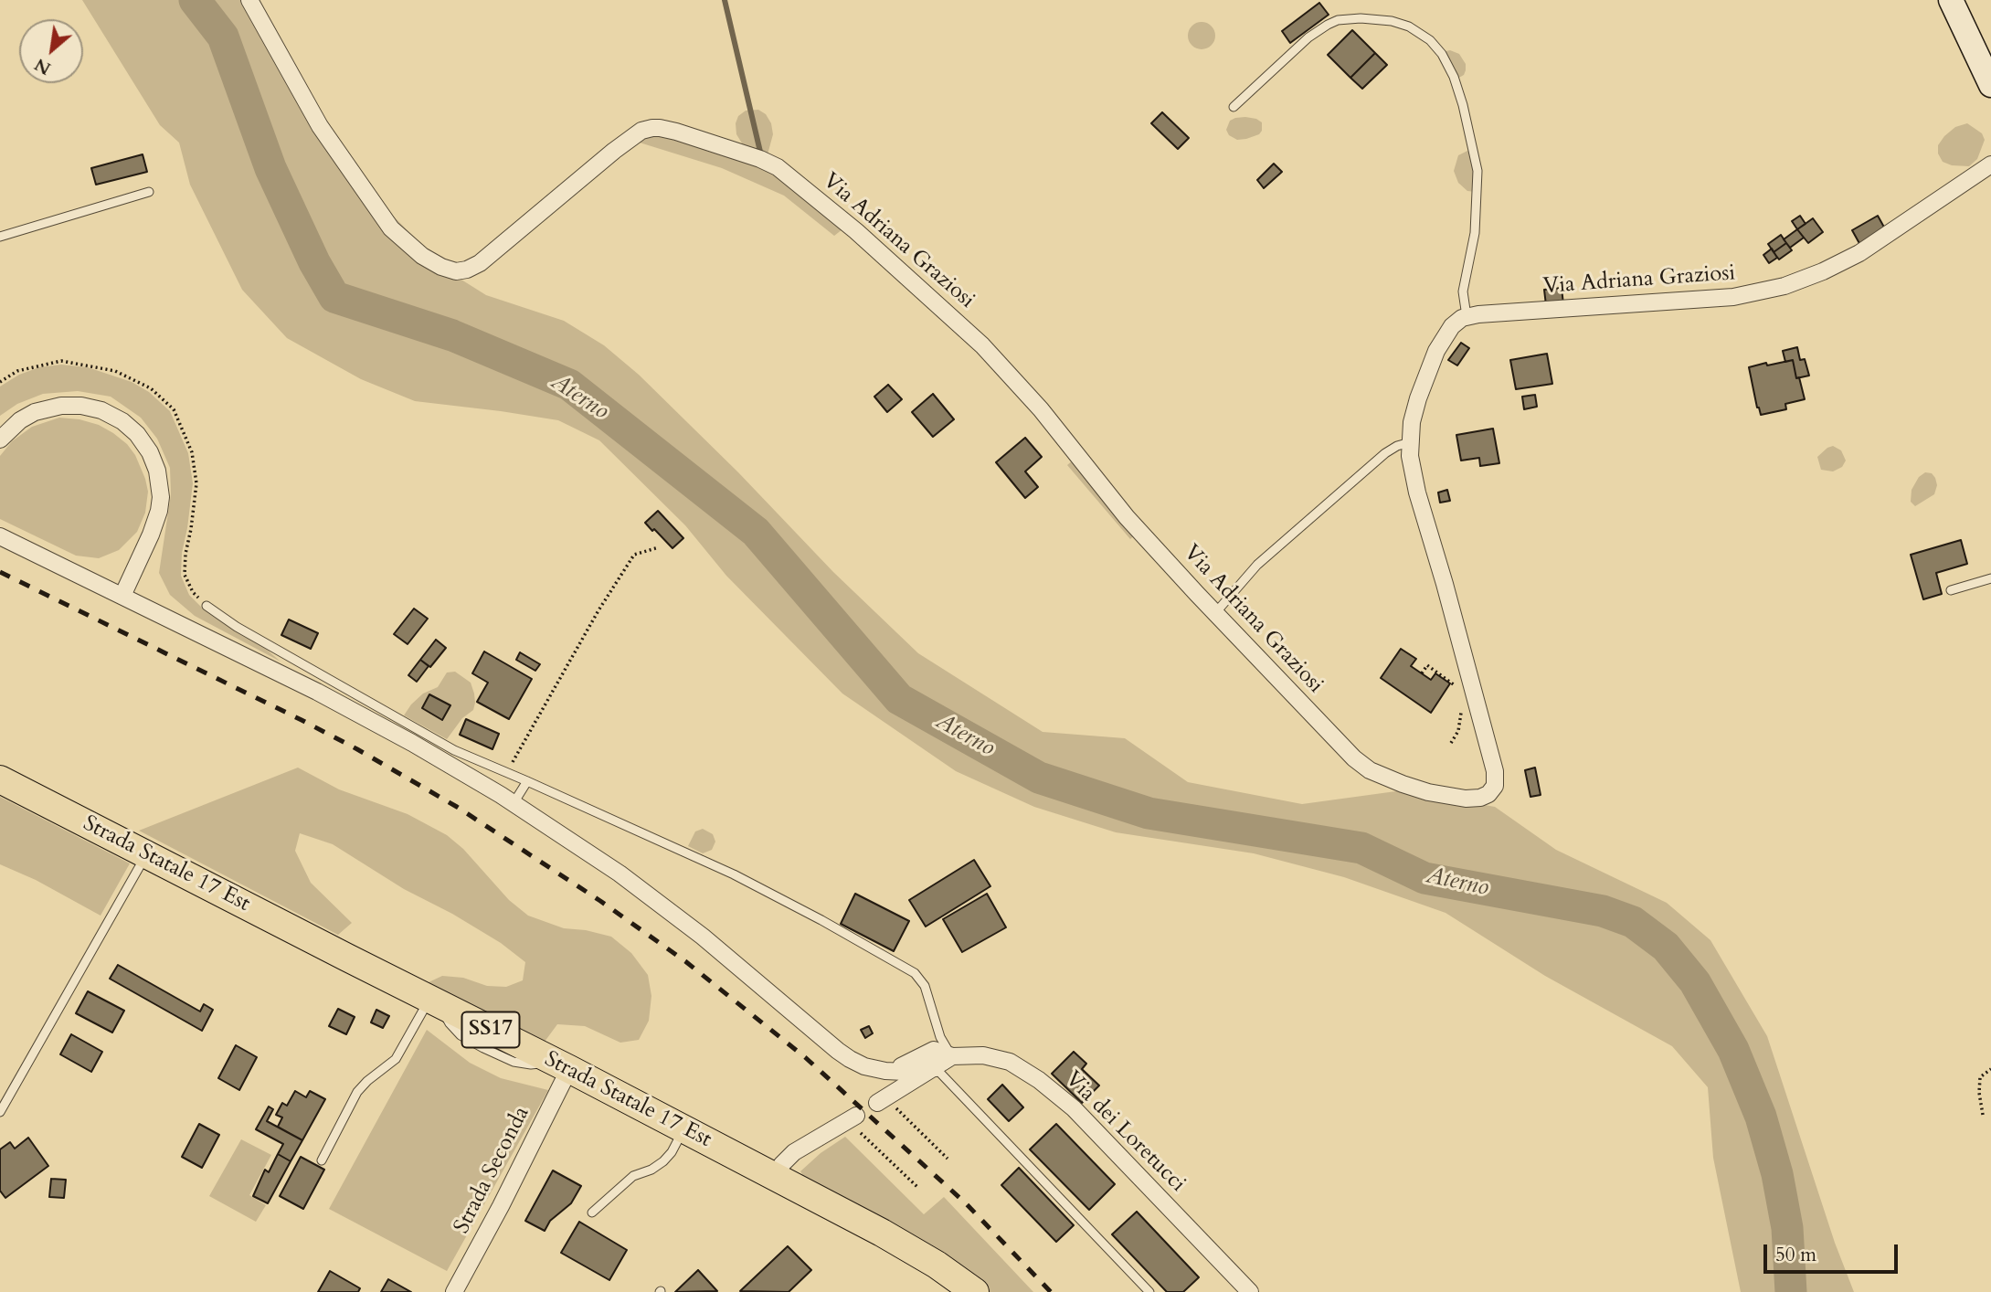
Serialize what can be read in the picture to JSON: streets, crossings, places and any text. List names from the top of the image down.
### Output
{
  "streets": {
    "main road": ["Strada Statale 17 Est", "SS17"],
    "street": ["Via Adriana Graziosi", "Via dei Loretucci", "Strada Seconda"]
  },
  "crossings": [
    ["Strada Statale 17 Est", "Strada Seconda"]
  ],
  "water": ["Aterno"],
  "scale_bar": "50 m",
  "north": "bottom left"
}
